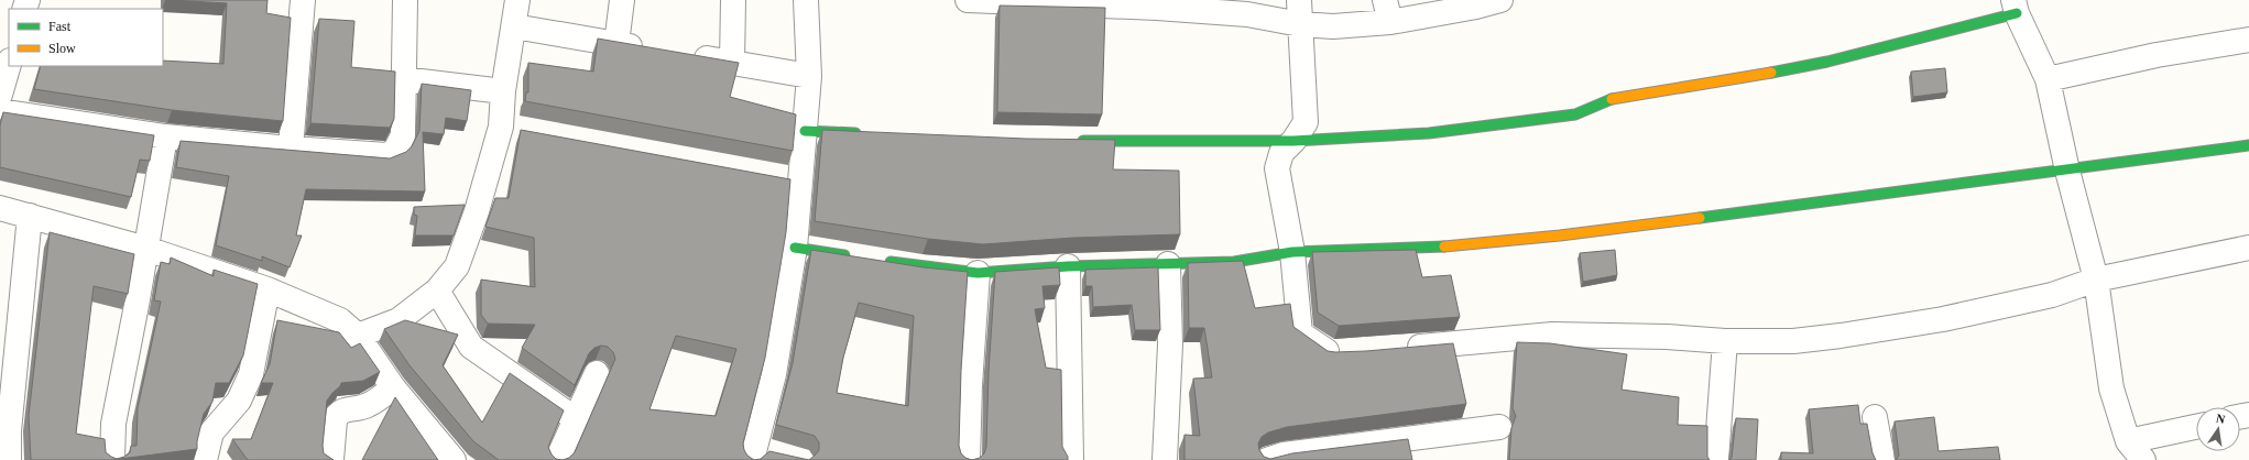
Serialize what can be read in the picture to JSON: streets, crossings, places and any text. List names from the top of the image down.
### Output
{
  "legend": ["Fast", "Slow"],
  "north": "top"
}
